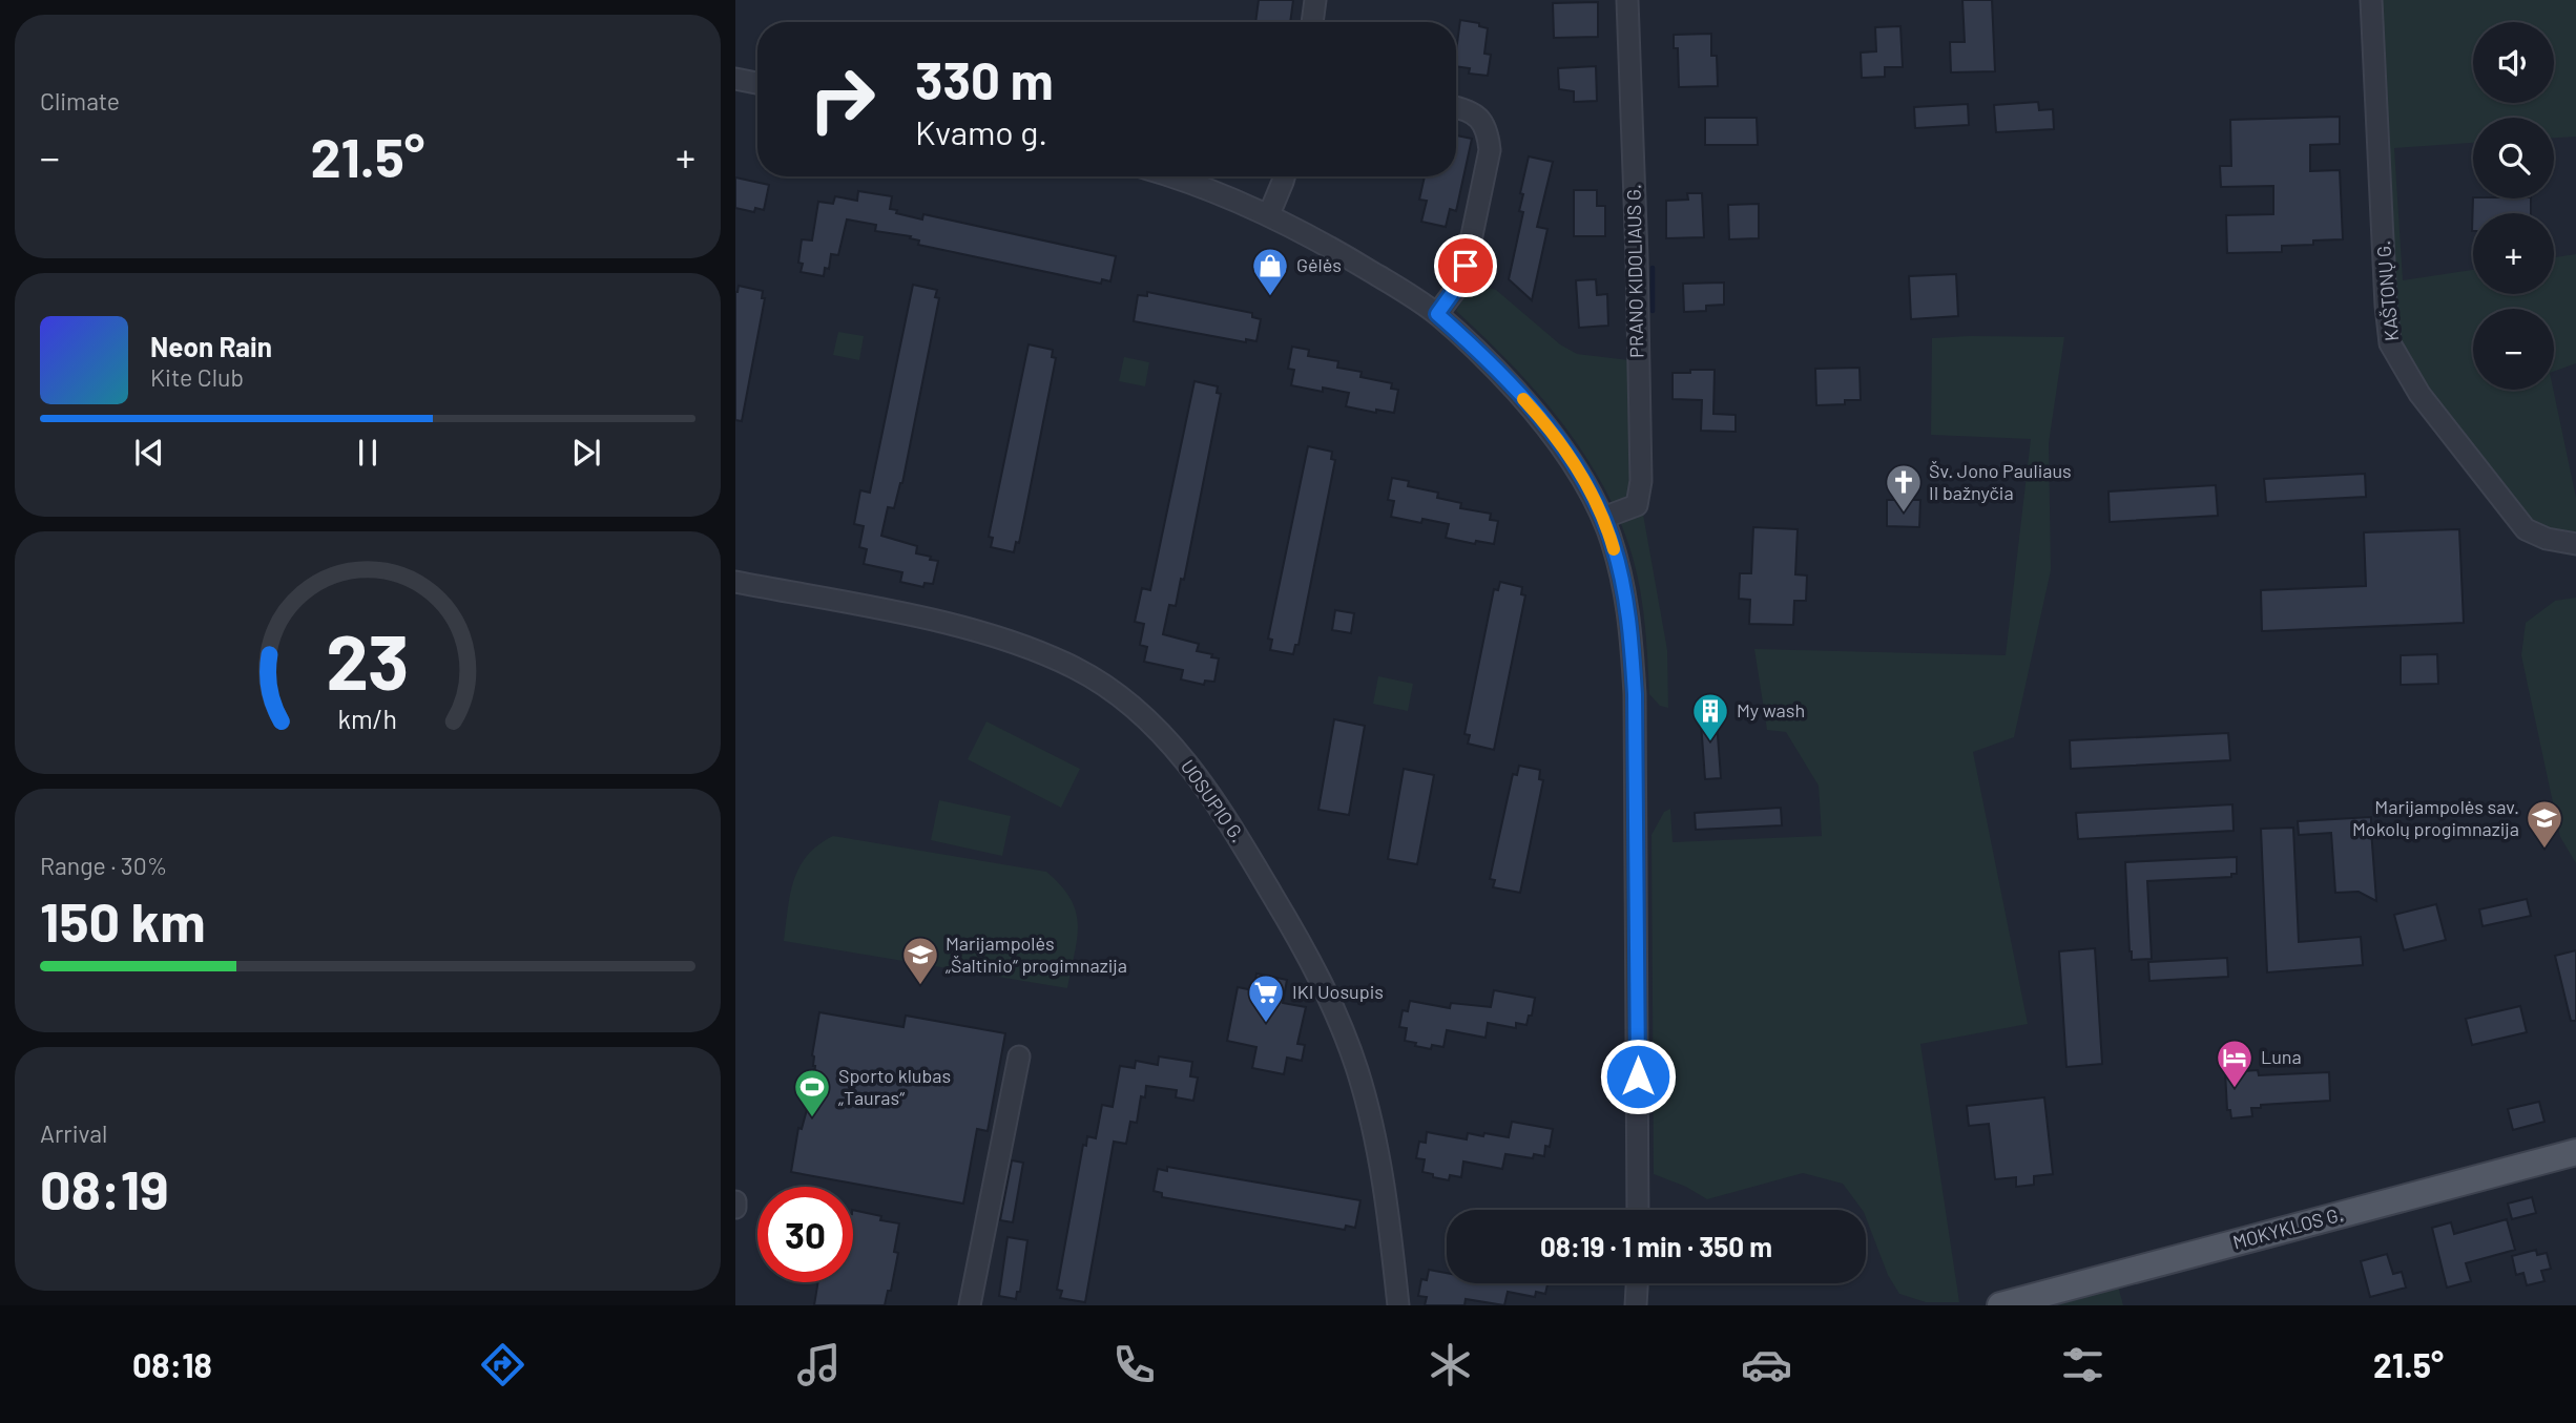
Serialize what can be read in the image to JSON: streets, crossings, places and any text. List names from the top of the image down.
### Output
{
  "streets": {
    "main road": ["MOKYKLOS G."],
    "street": ["PRANO KIDOLIAUS G.", "KAŠTONŲ G.", "UOSUPIO G."]
  },
  "places": {
    "shop": ["Gėlės"],
    "church": ["Šv. Jono Pauliaus II bažnyčia"],
    "building": ["My wash"],
    "school or university": ["Marijampolės sav. Mokolų progimnazija", "Marijampolės „Šaltinio“ progimnazija"],
    "supermarket": ["IKI Uosupis"],
    "hotel": ["Luna"],
    "sports": ["Sporto klubas „Tauras“"]
  },
  "page": {
    "tile": [
      "Climate",
      ["Range · 30%", "150 km"],
      ["Arrival", "08:19"]
    ],
    "map_buttons": ["+", "−"],
    "turn": ["330 m", "Kvamo g."],
    "heat": ["−", "21.5°", "+"],
    "song": ["Neon Rain", "Kite Club"],
    "limit": "30",
    "trip": "08:19 · 1 min · 350 m",
    "tabs": ["08:18", "21.5°"],
    "gauge": ["23", "km/h"]
  }
}
